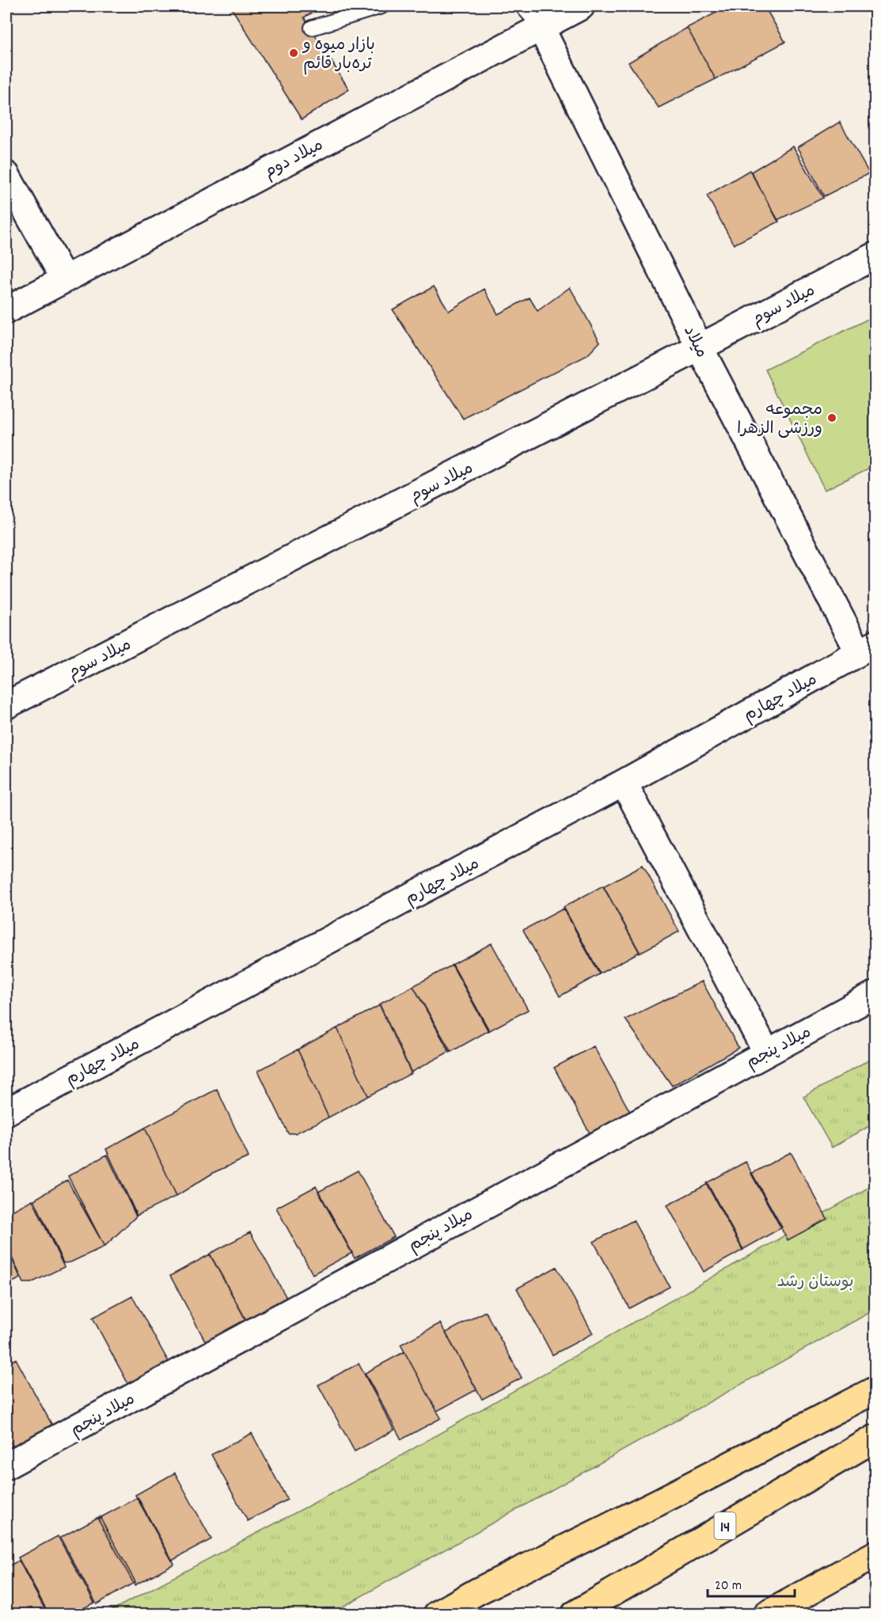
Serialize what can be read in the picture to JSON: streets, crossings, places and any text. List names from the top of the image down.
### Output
{
  "streets": {
    "highway": ["14"],
    "street": [
      "میلاد دوم",
      "میلاد سوم",
      "میلاد",
      "میلاد چهارم",
      "میلاد پنجم"
    ]
  },
  "crossings": [
    ["میلاد دوم", "میلاد"],
    ["میلاد سوم", "میلاد"],
    ["میلاد", "میلاد چهارم"]
  ],
  "parks": ["بوستان رشد"],
  "places": ["بازار میوه و تره‌بار قائم", "مجموعه ورزشی الزهرا"],
  "scale_bar": "20 m"
}
